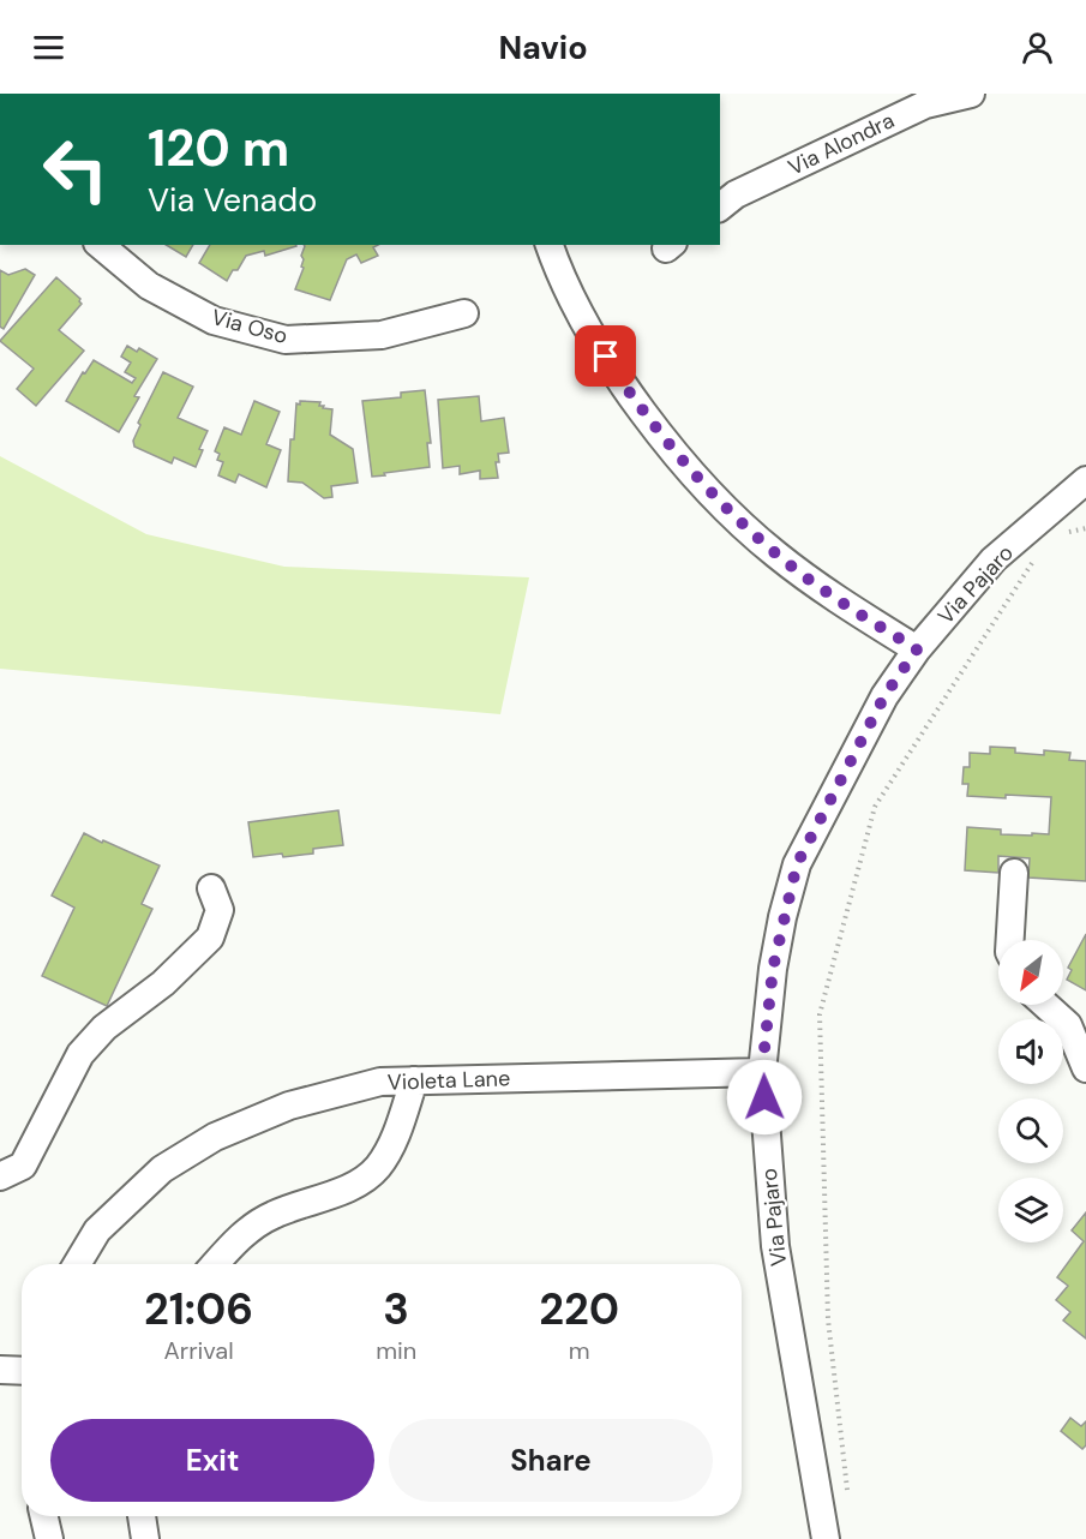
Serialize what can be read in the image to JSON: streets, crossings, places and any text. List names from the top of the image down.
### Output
{
  "streets": {
    "street": [
      "Via Alondra",
      "Via Oso",
      "Via Pajaro",
      "Violeta Lane"
    ]
  },
  "crossings": [
    ["Via Pajaro", "Violeta Lane"]
  ],
  "north": "bottom left",
  "page": {
    "header": "Navio",
    "turn": ["120 m", "Via Venado"],
    "eta": [
      "21:06",
      "Arrival",
      "3",
      "min",
      "220",
      "m"
    ],
    "buttons": ["Exit", "Share"]
  }
}
